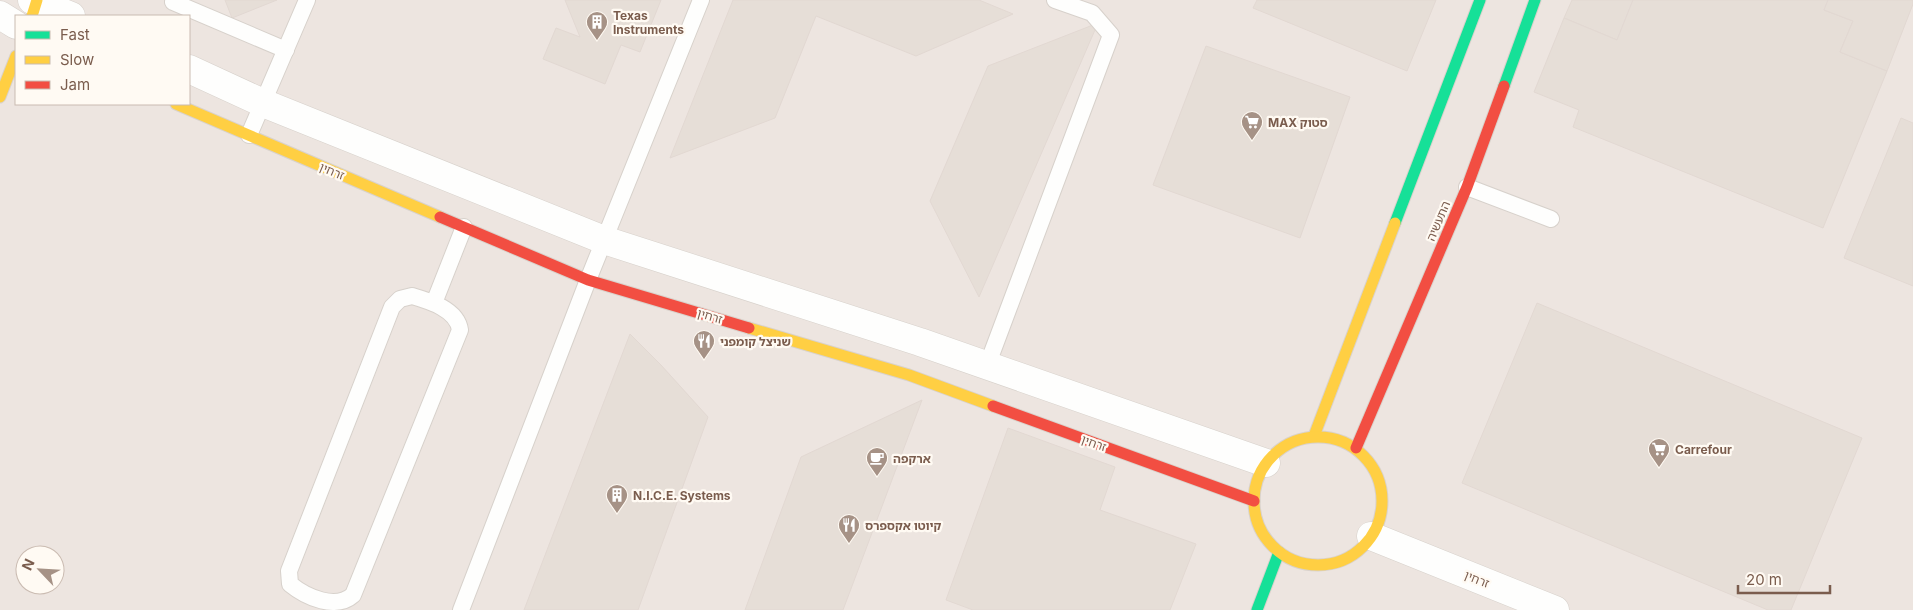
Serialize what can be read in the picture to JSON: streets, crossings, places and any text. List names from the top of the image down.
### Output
{
  "streets": {
    "street": ["זרחין", "התעשיה"]
  },
  "crossings": [
    ["זרחין", "התעשיה"]
  ],
  "places": {
    "building": ["Texas Instruments", "N.I.C.E. Systems"],
    "supermarket": ["MAX סטוק", "Carrefour"],
    "restaurant": ["שניצל קומפני", "קיוטו אקספרס"],
    "cafe": ["ארקפה"]
  },
  "legend": ["Fast", "Slow", "Jam"],
  "scale_bar": "20 m",
  "north": "top left"
}
